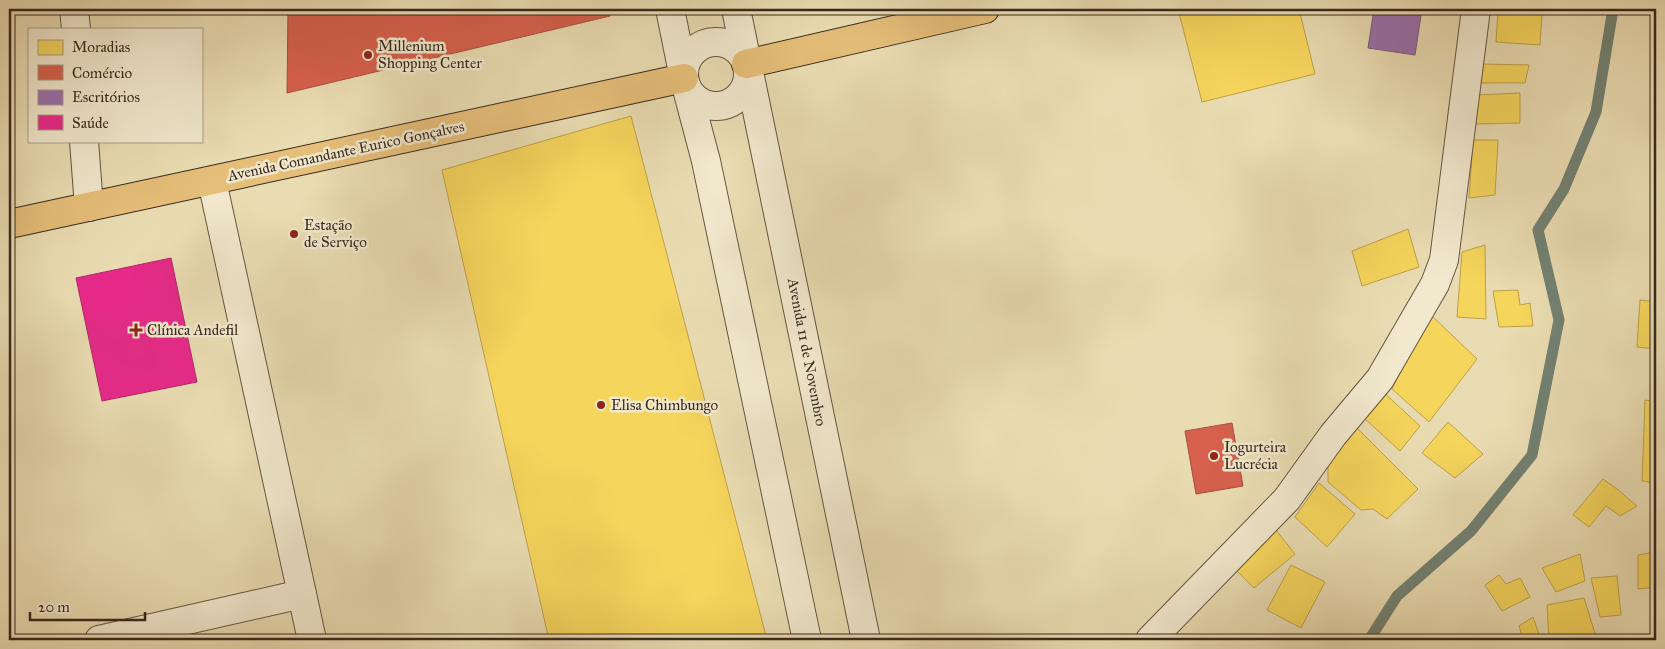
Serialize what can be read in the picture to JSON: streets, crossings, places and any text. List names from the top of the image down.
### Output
{
  "streets": {
    "main road": ["Avenida Comandante Eurico Gonçalves"],
    "street": ["Avenida 11 de Novembro"]
  },
  "crossings": [
    ["Avenida Comandante Eurico Gonçalves", "Avenida 11 de Novembro"]
  ],
  "places": {
    "other": [
      "Millenium Shopping Center",
      "Estação de Serviço",
      "Elisa Chimbungo",
      "Iogurteira Lucrécia"
    ],
    "health": ["Clínica Andefil"]
  },
  "legend": [
    "Moradias",
    "Comércio",
    "Escritórios",
    "Saúde"
  ],
  "scale_bar": "20 m"
}
